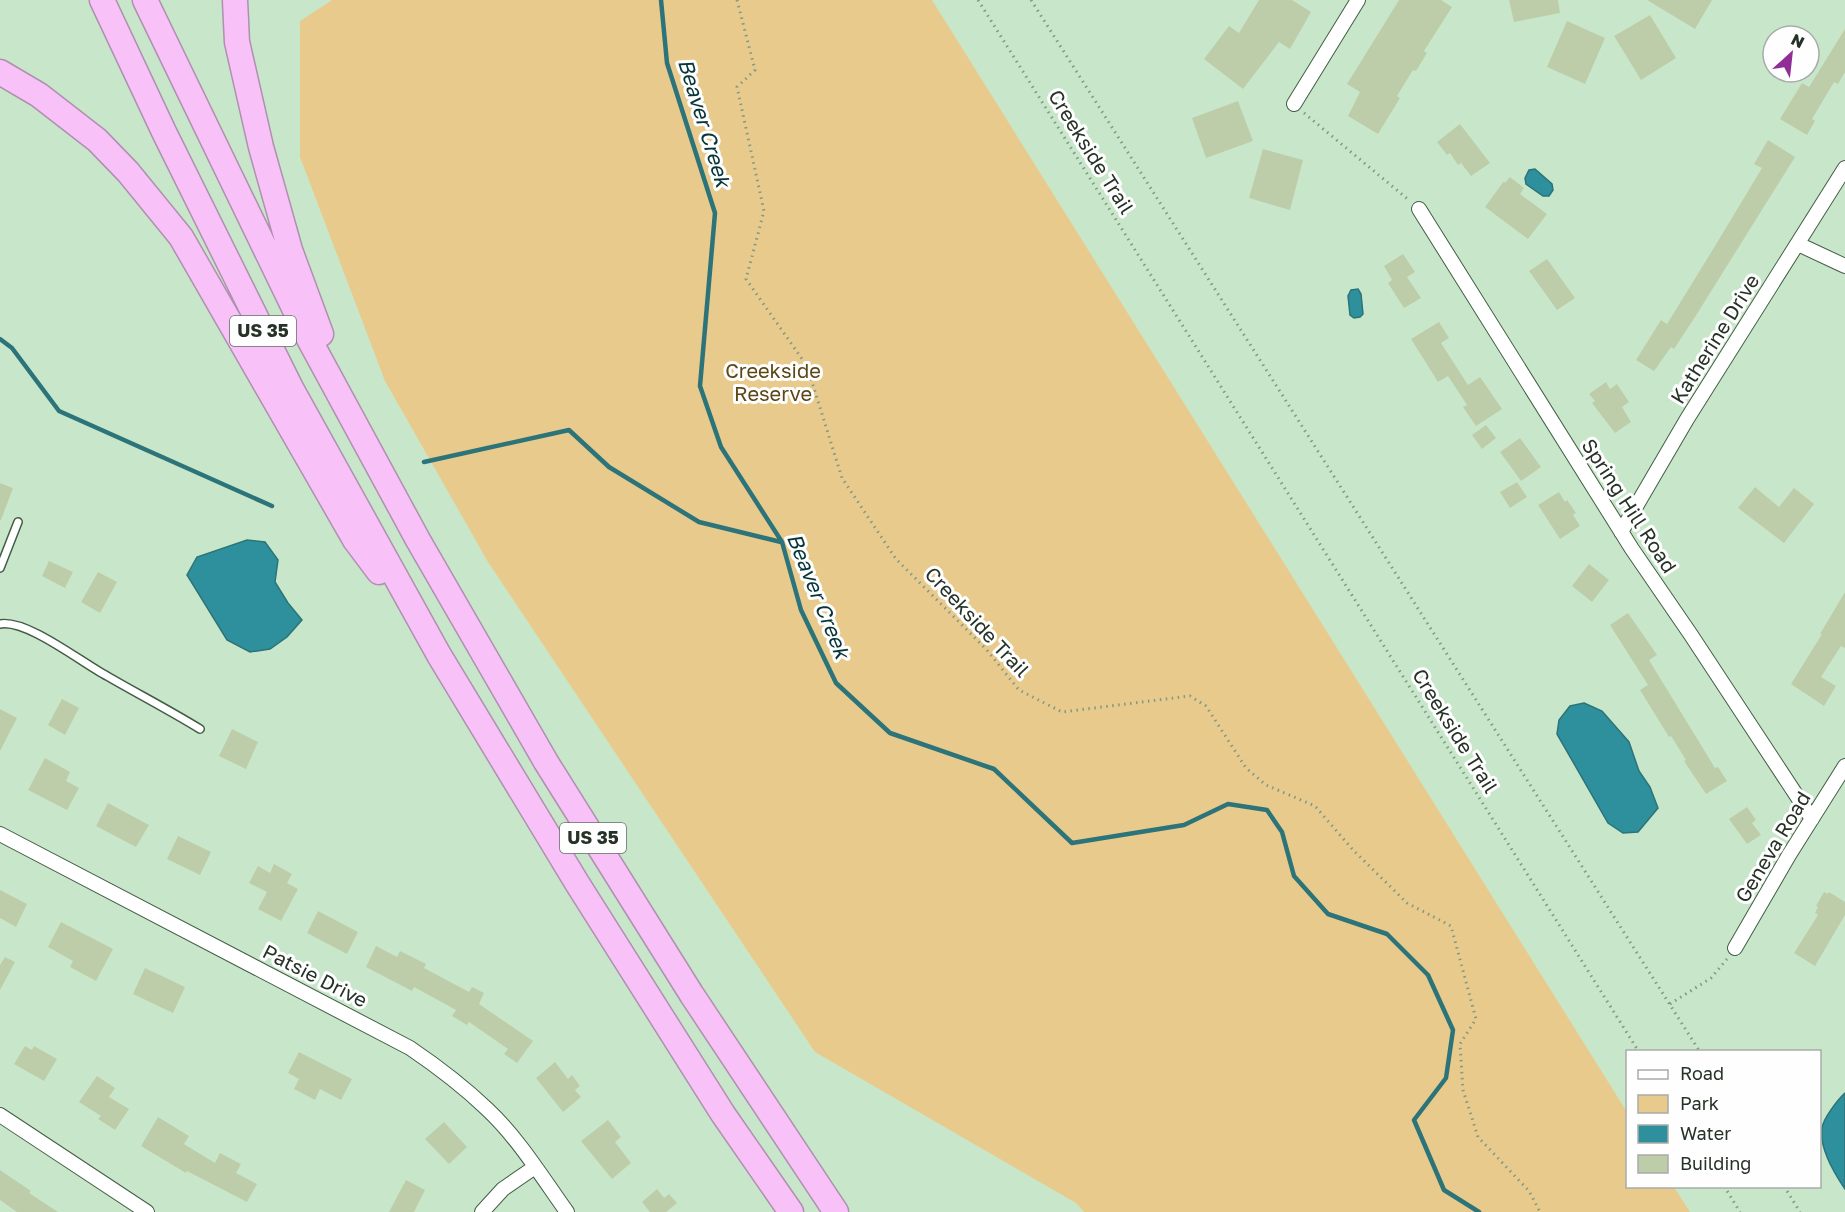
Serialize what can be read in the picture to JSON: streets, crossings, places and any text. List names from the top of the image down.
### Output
{
  "streets": {
    "highway": ["US 35"],
    "street": [
      "Katherine Drive",
      "Spring Hill Road",
      "Geneva Road",
      "Patsie Drive"
    ],
    "path": ["Creekside Trail"]
  },
  "crossings": [
    ["Katherine Drive", "Spring Hill Road"],
    ["Spring Hill Road", "Geneva Road"]
  ],
  "water": ["Beaver Creek"],
  "parks": ["Creekside Reserve"],
  "legend": [
    "Road",
    "Park",
    "Water",
    "Building"
  ],
  "north": "top right"
}
